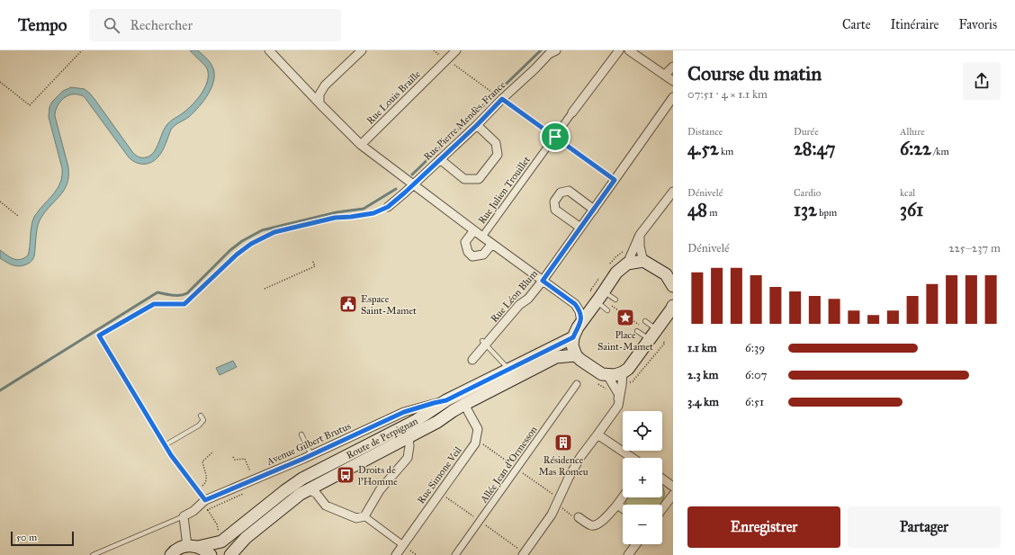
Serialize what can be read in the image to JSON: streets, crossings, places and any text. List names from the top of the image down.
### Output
{
  "streets": {
    "main road": ["Route de Perpignan"],
    "street": [
      "Rue Louis Braille",
      "Rue Pierre Mendès-France",
      "Rue Julien Trouillet",
      "Rue Léon Blum",
      "Avenue Gilbert Brutus",
      "Allée Jean d'Ormesson",
      "Rue Simone Veil"
    ]
  },
  "crossings": [
    ["Route de Perpignan", "Avenue Gilbert Brutus"],
    ["Route de Perpignan", "Rue Simone Veil"]
  ],
  "places": {
    "public building": ["Espace Saint-Mamet"],
    "place": ["Place Saint-Mamet"],
    "building": ["Résidence Mas Romeu"],
    "bus stop": ["Droits de l'Homme"]
  },
  "scale_bar": "50 m",
  "page": {
    "header": "Tempo",
    "search": "Rechercher",
    "nav": ["Carte", "Itinéraire", "Favoris"],
    "heading": ["Course du matin", "07:51 · 4 × 1.1 km"],
    "stats": [
      ["Distance", "4.52 km"],
      ["Durée", "28:47"],
      ["Allure", "6:22 /km"],
      ["Dénivelé", "48 m"],
      ["Cardio", "132 bpm"],
      ["kcal", "361"]
    ],
    "chart": ["Dénivelé", "225–237 m"],
    "list": [
      {
        "name": "1.1 km",
        "note": "6:39"
      },
      {
        "name": "2.3 km",
        "note": "6:07"
      },
      {
        "name": "3.4 km",
        "note": "6:51"
      }
    ],
    "map_buttons": ["+", "−"],
    "buttons": ["Enregistrer", "Partager"],
    "scale": "50 m"
  }
}
